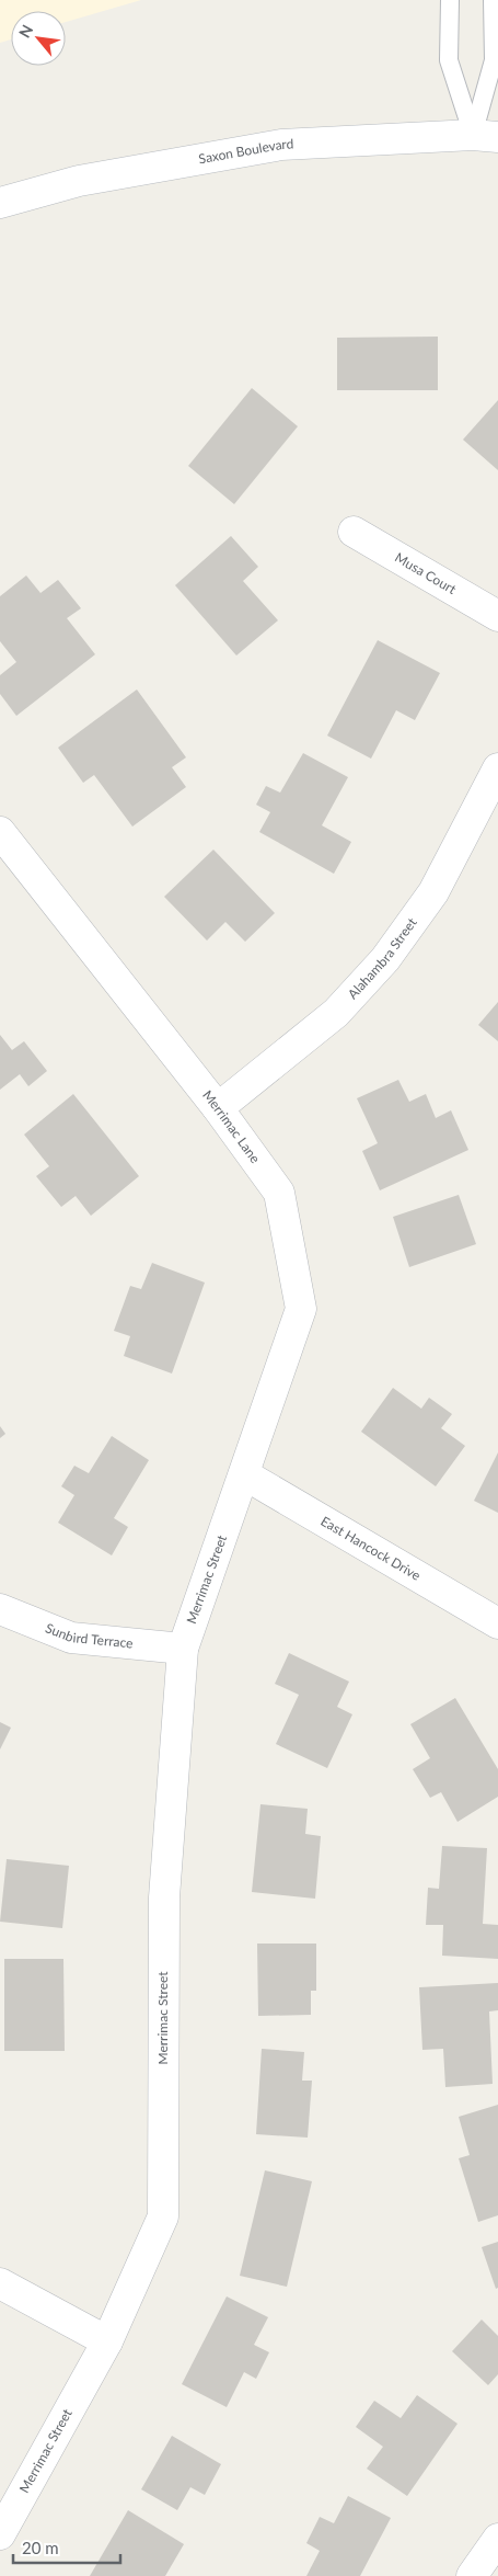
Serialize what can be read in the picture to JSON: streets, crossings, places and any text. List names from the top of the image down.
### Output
{
  "streets": {
    "street": [
      "Saxon Boulevard",
      "Musa Court",
      "Alahambra Street",
      "Merrimac Lane",
      "East Hancock Drive",
      "Merrimac Street",
      "Sunbird Terrace"
    ]
  },
  "crossings": [
    ["Alahambra Street", "Merrimac Lane"],
    ["Merrimac Lane", "East Hancock Drive"],
    ["Merrimac Lane", "Merrimac Street"],
    ["East Hancock Drive", "Merrimac Street"],
    ["Merrimac Street", "Sunbird Terrace"]
  ],
  "scale_bar": "20 m",
  "north": "top left"
}
